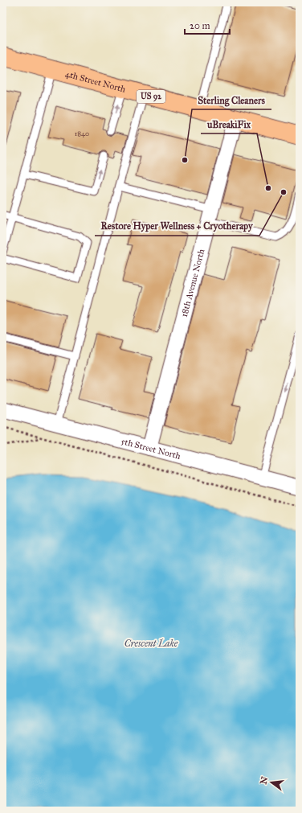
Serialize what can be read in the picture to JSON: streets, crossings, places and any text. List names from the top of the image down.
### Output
{
  "streets": {
    "main road": ["4th Street North", "US 92"],
    "street": ["18th Avenue North", "5th Street North"]
  },
  "crossings": [
    ["4th Street North", "18th Avenue North"],
    ["18th Avenue North", "5th Street North"]
  ],
  "water": ["Crescent Lake"],
  "places": ["Sterling Cleaners", "uBreakiFix", "Restore Hyper Wellness + Cryotherapy"],
  "house_numbers": ["1840"],
  "scale_bar": "20 m",
  "north": "left"
}
